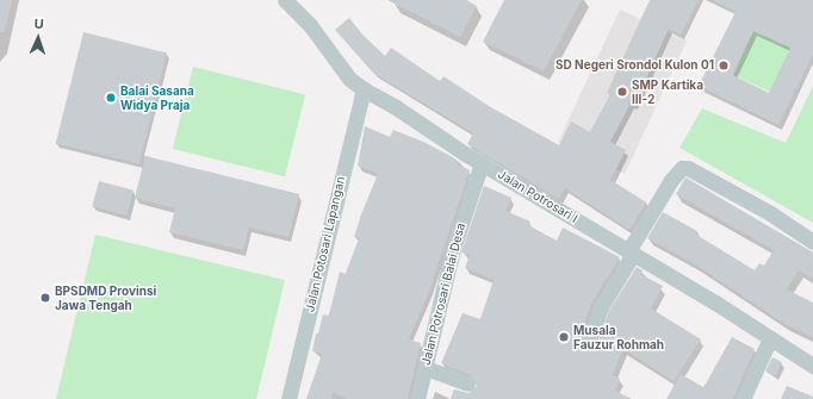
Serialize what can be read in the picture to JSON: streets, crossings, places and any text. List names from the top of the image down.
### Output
{
  "streets": {
    "street": ["Jalan Potrosari I", "Jalan Potosari Lapangan", "Jalan Potrosari Balai Desa"]
  },
  "crossings": [
    ["Jalan Potrosari I", "Jalan Potosari Lapangan"],
    ["Jalan Potrosari I", "Jalan Potrosari Balai Desa"]
  ],
  "places": [
    "SD Negeri Srondol Kulon 01",
    "SMP Kartika III-2",
    "Balai Sasana Widya Praja",
    "BPSDMD Provinsi Jawa Tengah",
    "Musala Fauzur Rohmah"
  ],
  "north": "top"
}
